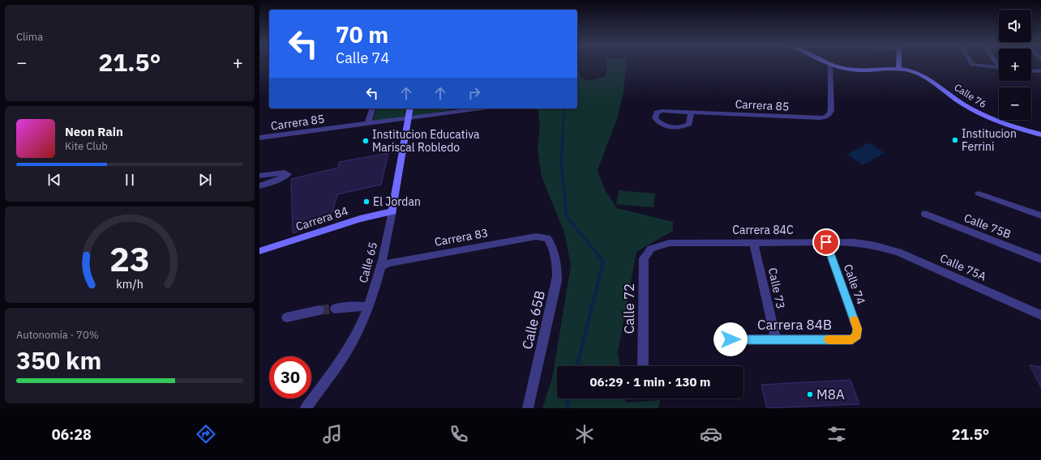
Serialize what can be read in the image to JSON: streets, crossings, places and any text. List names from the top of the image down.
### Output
{
  "streets": {
    "street": [
      "Calle 76",
      "Carrera 85",
      "Carrera 84",
      "Calle 75B",
      "Carrera 84C",
      "Carrera 83",
      "Calle 65",
      "Calle 75A",
      "Calle 74",
      "Calle 73",
      "Calle 72",
      "Calle 65B",
      "Carrera 84B"
    ]
  },
  "crossings": [
    ["Calle 76", "Carrera 85"],
    ["Carrera 85", "Calle 65"],
    ["Carrera 84", "Calle 65"],
    ["Carrera 84C", "Calle 75A"],
    ["Carrera 84C", "Calle 74"],
    ["Carrera 84C", "Calle 73"],
    ["Carrera 84C", "Calle 72"],
    ["Carrera 83", "Calle 65"],
    ["Carrera 83", "Calle 65B"],
    ["Calle 74", "Carrera 84B"],
    ["Calle 73", "Carrera 84B"]
  ],
  "places": [
    "Institucion Ferrini",
    "Institucion Educativa Mariscal Robledo",
    "El Jordan",
    "M8A"
  ],
  "page": {
    "tile": [
      "Clima",
      ["Autonomía · 70%", "350 km"]
    ],
    "map_buttons": ["+", "−"],
    "turn": ["70 m", "Calle 74"],
    "heat": ["−", "21.5°", "+"],
    "song": ["Neon Rain", "Kite Club"],
    "limit": "30",
    "trip": "06:29 · 1 min · 130 m",
    "tabs": ["06:28", "21.5°"],
    "gauge": ["23", "km/h"]
  }
}
